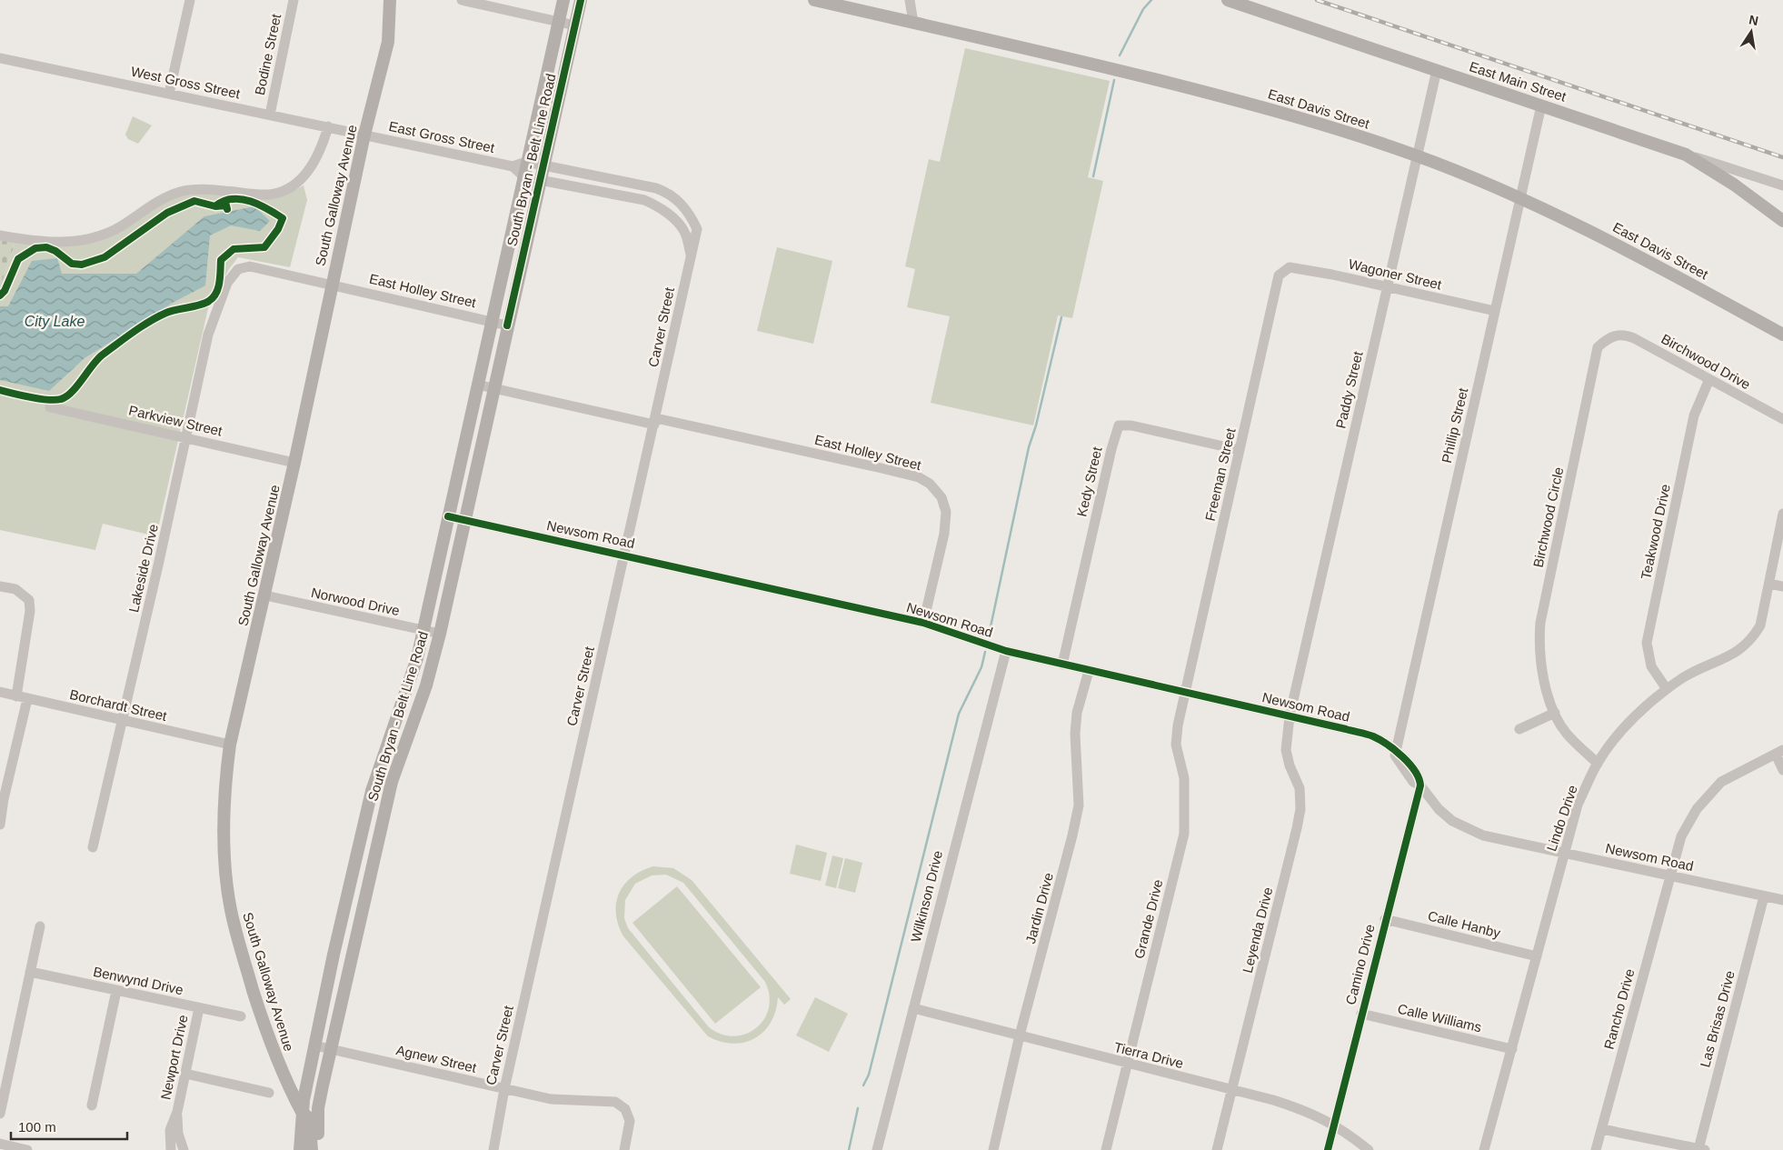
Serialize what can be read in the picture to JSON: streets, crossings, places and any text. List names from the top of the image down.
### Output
{
  "streets": {
    "main road": [
      "East Main Street",
      "East Davis Street",
      "South Bryan - Belt Line Road",
      "South Galloway Avenue"
    ],
    "street": [
      "Bodine Street",
      "West Gross Street",
      "East Gross Street",
      "Wagoner Street",
      "East Holley Street",
      "Carver Street",
      "Birchwood Drive",
      "Paddy Street",
      "Parkview Street",
      "Phillip Street",
      "Freeman Street",
      "Kedy Street",
      "Birchwood Circle",
      "Teakwood Drive",
      "Newsom Road",
      "Lakeside Drive",
      "Norwood Drive",
      "Borchardt Street",
      "Lindo Drive",
      "Wilkinson Drive",
      "Jardin Drive",
      "Grande Drive",
      "Calle Hanby",
      "Leyenda Drive",
      "Camino Drive",
      "Benwynd Drive",
      "Rancho Drive",
      "Calle Williams",
      "Las Brisas Drive",
      "Tierra Drive",
      "Newport Drive",
      "Agnew Street"
    ]
  },
  "crossings": [
    ["Bodine Street", "West Gross Street"],
    ["East Main Street", "Paddy Street"],
    ["East Main Street", "Phillip Street"],
    ["West Gross Street", "East Gross Street"],
    ["West Gross Street", "South Galloway Avenue"],
    ["East Davis Street", "Paddy Street"],
    ["East Davis Street", "Phillip Street"],
    ["East Gross Street", "South Bryan - Belt Line Road"],
    ["East Gross Street", "South Galloway Avenue"],
    ["South Bryan - Belt Line Road", "South Galloway Avenue"],
    ["South Bryan - Belt Line Road", "East Holley Street"],
    ["South Bryan - Belt Line Road", "Carver Street"],
    ["South Bryan - Belt Line Road", "Newsom Road"],
    ["South Bryan - Belt Line Road", "Norwood Drive"],
    ["South Bryan - Belt Line Road", "Agnew Street"],
    ["South Galloway Avenue", "East Holley Street"],
    ["South Galloway Avenue", "Parkview Street"],
    ["South Galloway Avenue", "Norwood Drive"],
    ["South Galloway Avenue", "Borchardt Street"],
    ["Wagoner Street", "Paddy Street"],
    ["Wagoner Street", "Phillip Street"],
    ["Wagoner Street", "Freeman Street"],
    ["East Holley Street", "Carver Street"],
    ["East Holley Street", "Newsom Road"],
    ["East Holley Street", "Lakeside Drive"],
    ["Carver Street", "Newsom Road"],
    ["Carver Street", "Agnew Street"],
    ["Birchwood Drive", "Birchwood Circle"],
    ["Birchwood Drive", "Teakwood Drive"],
    ["Paddy Street", "Newsom Road"],
    ["Paddy Street", "Leyenda Drive"],
    ["Parkview Street", "Lakeside Drive"],
    ["Phillip Street", "Newsom Road"],
    ["Freeman Street", "Kedy Street"],
    ["Freeman Street", "Newsom Road"],
    ["Freeman Street", "Grande Drive"],
    ["Kedy Street", "Newsom Road"],
    ["Birchwood Circle", "Lindo Drive"],
    ["Teakwood Drive", "Lindo Drive"],
    ["Newsom Road", "Lindo Drive"],
    ["Newsom Road", "Wilkinson Drive"],
    ["Newsom Road", "Jardin Drive"],
    ["Newsom Road", "Grande Drive"],
    ["Newsom Road", "Leyenda Drive"],
    ["Newsom Road", "Camino Drive"],
    ["Newsom Road", "Rancho Drive"],
    ["Newsom Road", "Las Brisas Drive"],
    ["Lakeside Drive", "Borchardt Street"],
    ["Lindo Drive", "Calle Hanby"],
    ["Lindo Drive", "Calle Williams"],
    ["Wilkinson Drive", "Tierra Drive"],
    ["Jardin Drive", "Tierra Drive"],
    ["Grande Drive", "Tierra Drive"],
    ["Calle Hanby", "Camino Drive"],
    ["Leyenda Drive", "Tierra Drive"],
    ["Camino Drive", "Calle Williams"],
    ["Camino Drive", "Tierra Drive"],
    ["Benwynd Drive", "Newport Drive"]
  ],
  "water": ["City Lake"],
  "scale_bar": "100 m",
  "north": "top"
}
